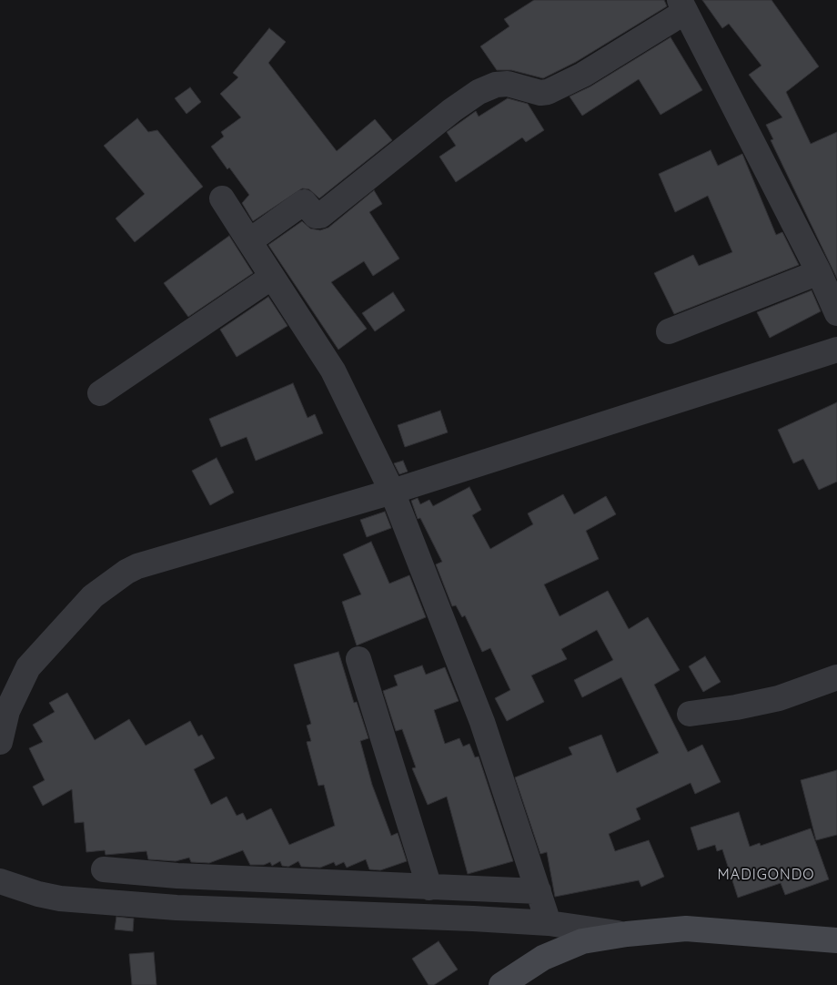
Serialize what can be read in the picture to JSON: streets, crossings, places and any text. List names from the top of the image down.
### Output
{
  "districts": ["MADIGONDO"]
}
